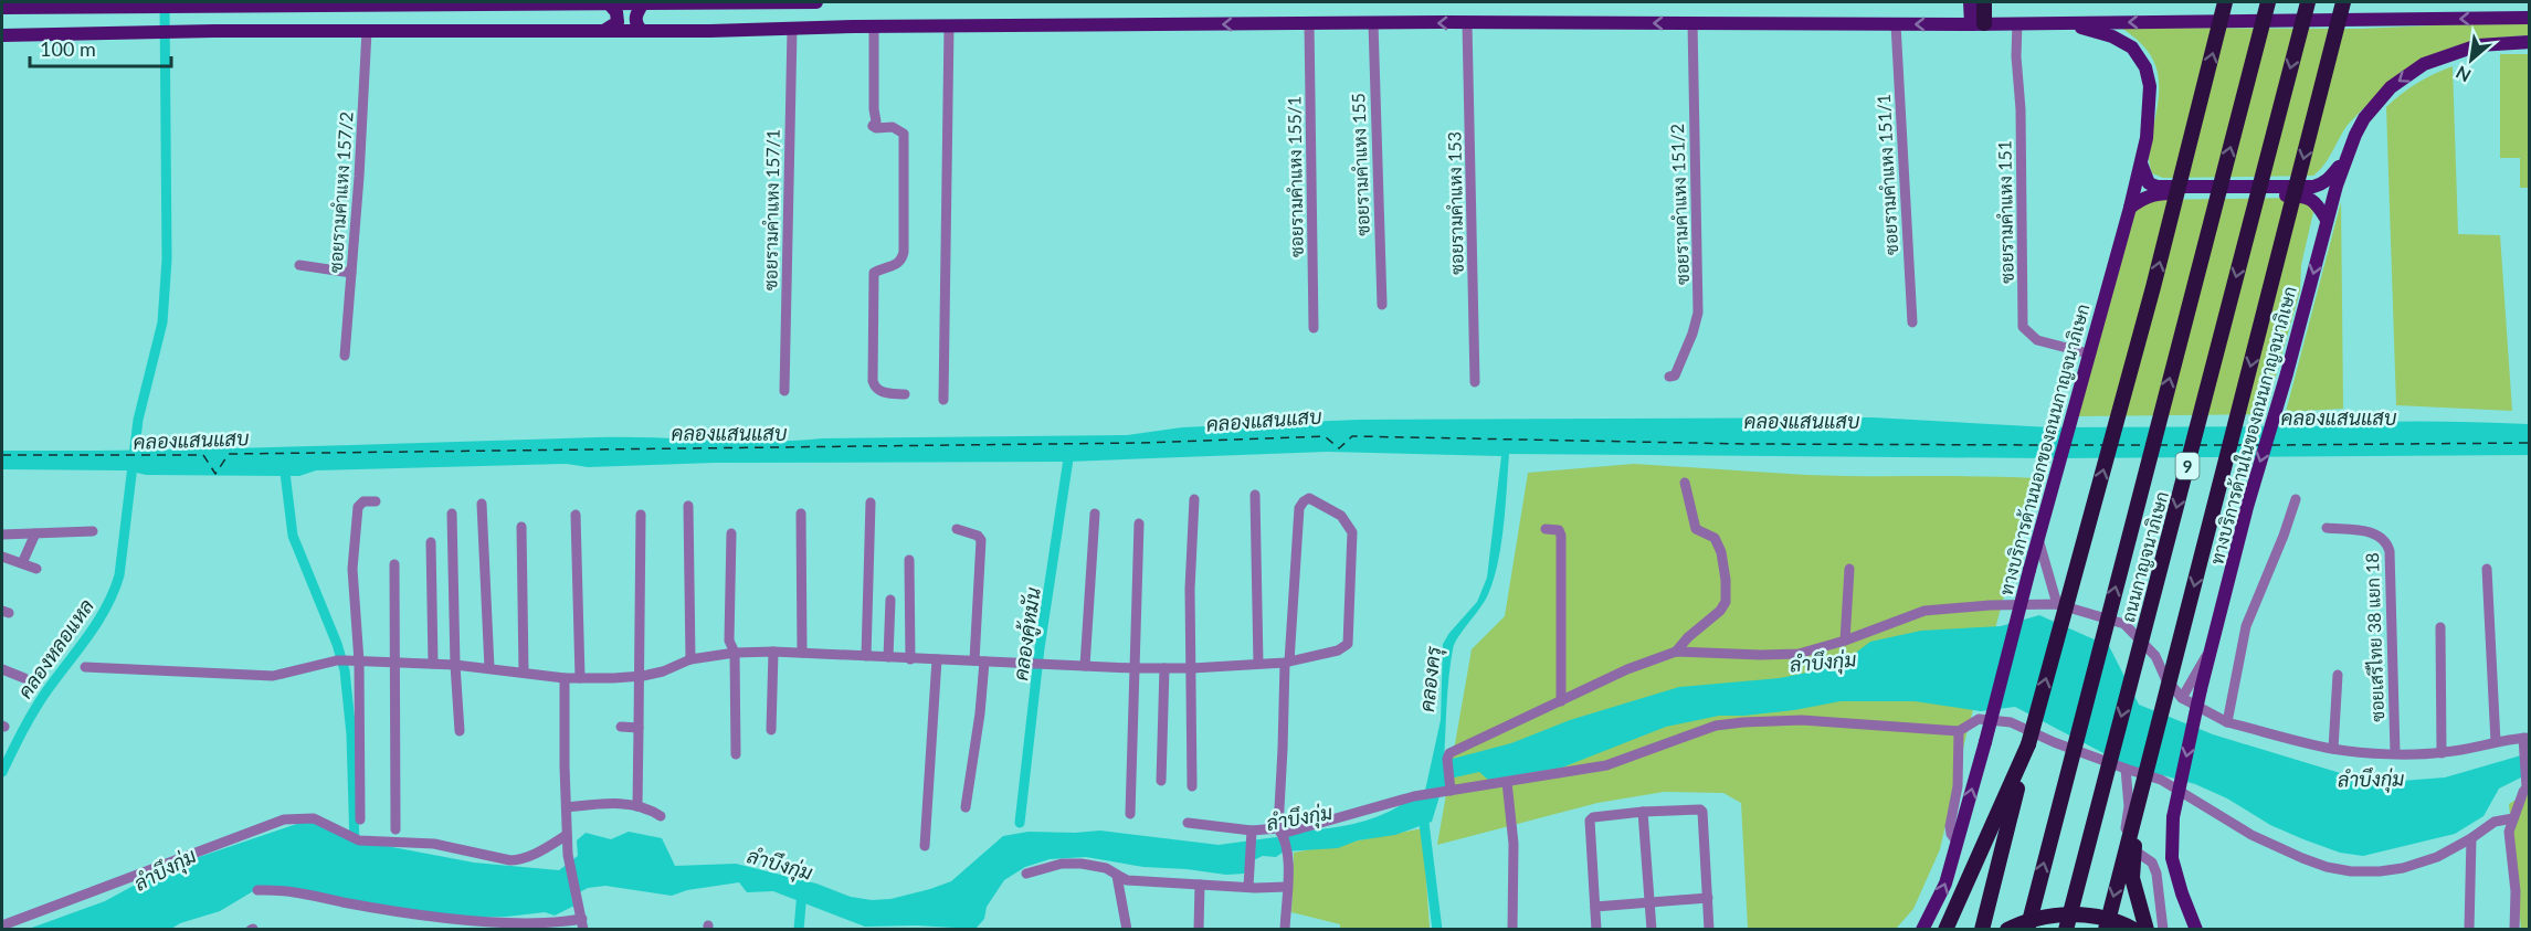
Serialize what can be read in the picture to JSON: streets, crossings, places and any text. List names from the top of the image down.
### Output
{
  "streets": {
    "highway": ["9", "ถนนกาญจนาภิเษก"],
    "main road": ["ทางบริการด้านในของถนนกาญจนาภิเษก", "ทางบริการด้านนอกของถนนกาญจนาภิเษก"],
    "street": [
      "ซอยรามคำแหง 155",
      "ซอยรามคำแหง 151/1",
      "ซอยรามคำแหง 155/1",
      "ซอยรามคำแหง 157/2",
      "ซอยรามคำแหง 153",
      "ซอยรามคำแหง 151/2",
      "ซอยรามคำแหง 157/1",
      "ซอยรามคำแหง 151",
      "ซอยเสรีไทย 38 แยก 18"
    ]
  },
  "crossings": [
    ["ซอยรามคำแหง 151", "ทางบริการด้านนอกของถนนกาญจนาภิเษก"]
  ],
  "one_way": ["ทางบริการด้านในของถนนกาญจนาภิเษก", "ทางบริการด้านนอกของถนนกาญจนาภิเษก"],
  "water": [
    "คลองแสนแสบ",
    "คลองคู้หมัน",
    "คลองหลอแหล",
    "ลำบึงกุ่ม",
    "คลองครุ"
  ],
  "scale_bar": "100 m",
  "north": "bottom left"
}
